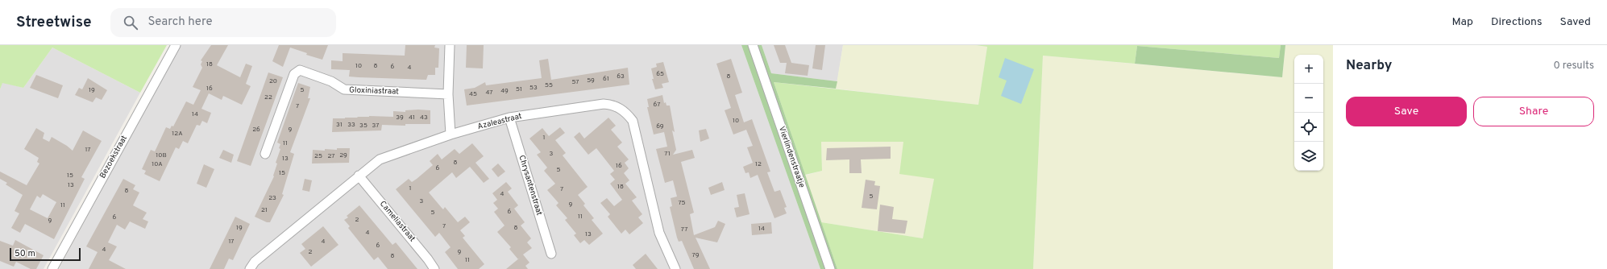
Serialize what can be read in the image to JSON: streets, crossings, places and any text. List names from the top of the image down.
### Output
{
  "streets": {
    "street": [
      "Gloxiniastraat",
      "Azaleastraat",
      "Bezoekstraat",
      "Vierlindenstraatje",
      "Chrysantenstraat",
      "Cameliastraat"
    ]
  },
  "crossings": [
    ["Azaleastraat", "Chrysantenstraat"],
    ["Azaleastraat", "Cameliastraat"]
  ],
  "house_numbers": [
    "18",
    "10",
    "8",
    "6",
    "4",
    "65",
    "63",
    "8",
    "61",
    "59",
    "20",
    "57",
    "55",
    "53",
    "16",
    "51",
    "19",
    "5",
    "49",
    "47",
    "45",
    "22",
    "67",
    "7",
    "14",
    "39",
    "41",
    "43",
    "10",
    "31",
    "33",
    "35",
    "37",
    "69",
    "26",
    "9",
    "12A",
    "1",
    "11",
    "17",
    "3",
    "71",
    "10B",
    "29",
    "25",
    "27",
    "13",
    "8",
    "10A",
    "12",
    "16",
    "6",
    "5",
    "15",
    "15",
    "13",
    "18",
    "1",
    "7",
    "8",
    "4",
    "5",
    "23",
    "3",
    "75",
    "9",
    "11",
    "21",
    "6",
    "5",
    "11",
    "6",
    "2",
    "9",
    "7",
    "19",
    "8",
    "14",
    "77",
    "4",
    "13",
    "17",
    "4",
    "6",
    "4",
    "2",
    "9",
    "79",
    "8",
    "11"
  ],
  "scale_bar": "50 m",
  "page": {
    "header": "Streetwise",
    "search": "Search here",
    "nav": ["Map", "Directions", "Saved"],
    "heading": ["Nearby", "0 results"],
    "map_buttons": ["+", "−"],
    "buttons": ["Save", "Share"],
    "scale": "50 m"
  }
}
